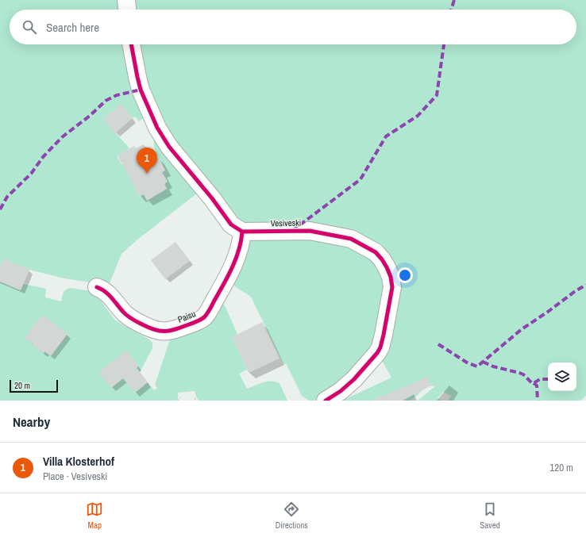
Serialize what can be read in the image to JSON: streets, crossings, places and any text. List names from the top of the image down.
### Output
{
  "streets": {
    "street": ["Vesiveski", "Paisu"]
  },
  "crossings": [
    ["Vesiveski", "Paisu"]
  ],
  "scale_bar": "20 m",
  "page": {
    "search": "Search here",
    "pins": "1",
    "scale": "20 m",
    "heading": "Nearby",
    "list": [
      {
        "mark": "1",
        "name": "Villa Klosterhof",
        "note": "Place · Vesiveski",
        "value": "120 m"
      }
    ],
    "nav": ["Map", "Directions", "Saved"]
  }
}
